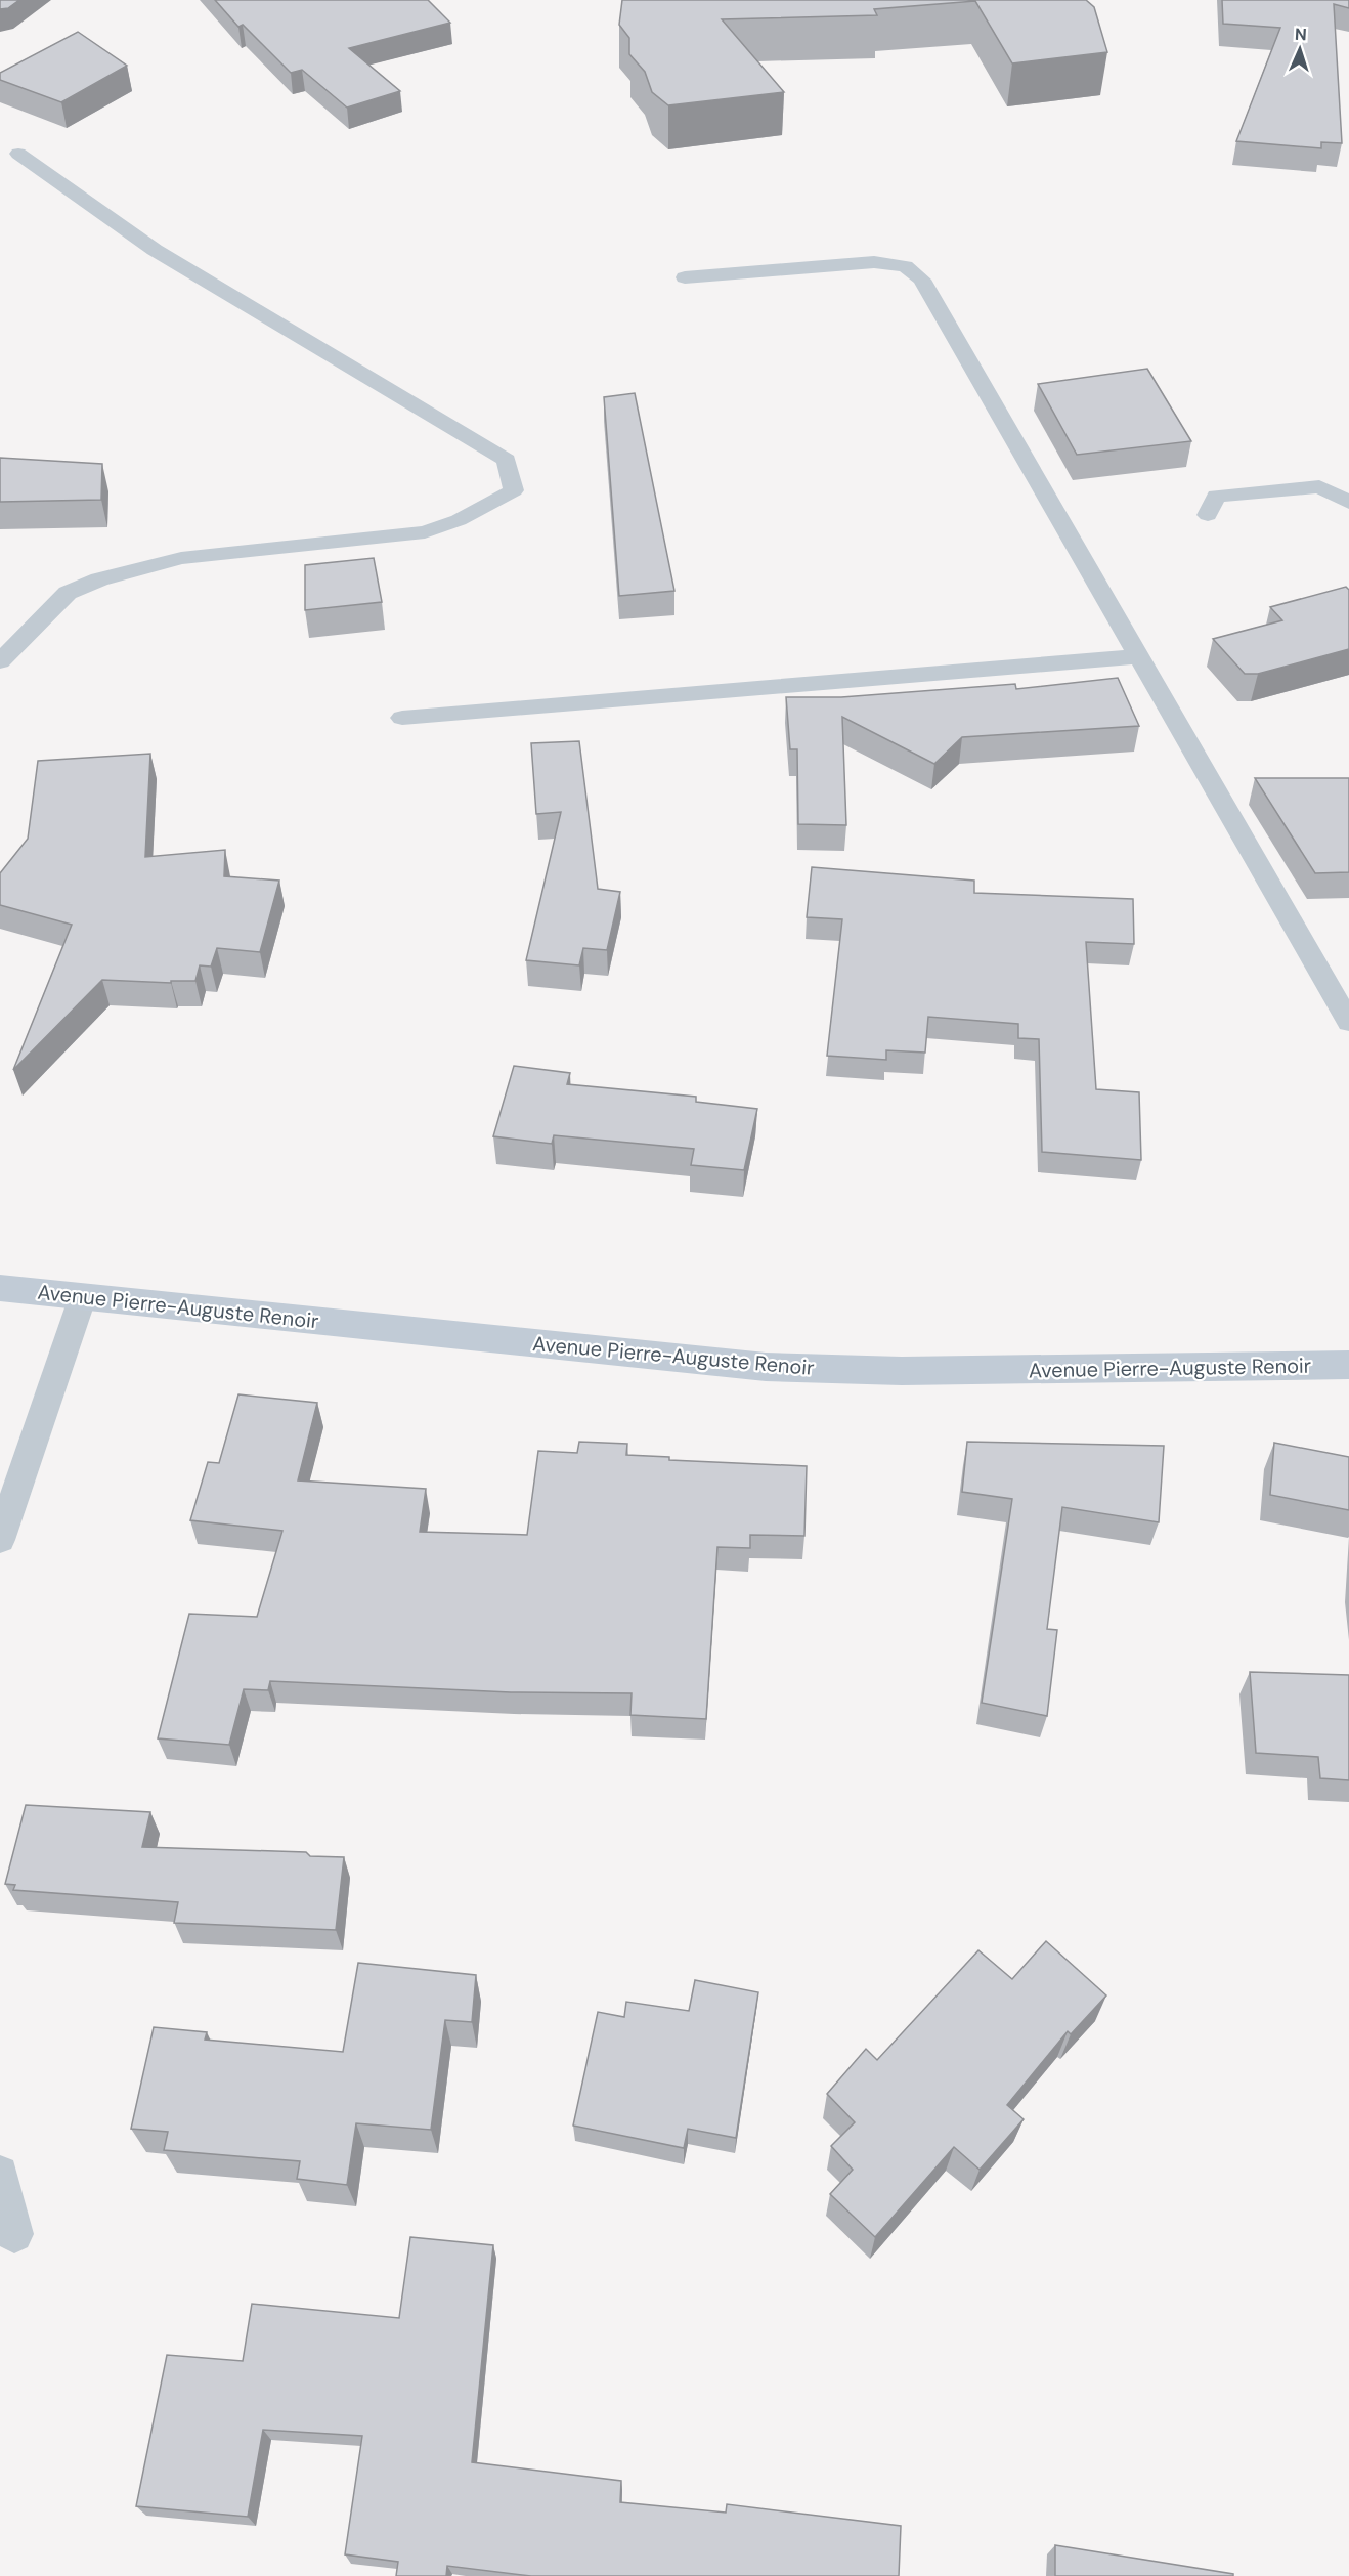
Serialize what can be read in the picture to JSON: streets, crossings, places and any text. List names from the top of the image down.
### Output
{
  "streets": {
    "main road": ["Avenue Pierre-Auguste Renoir"]
  },
  "north": "top"
}
